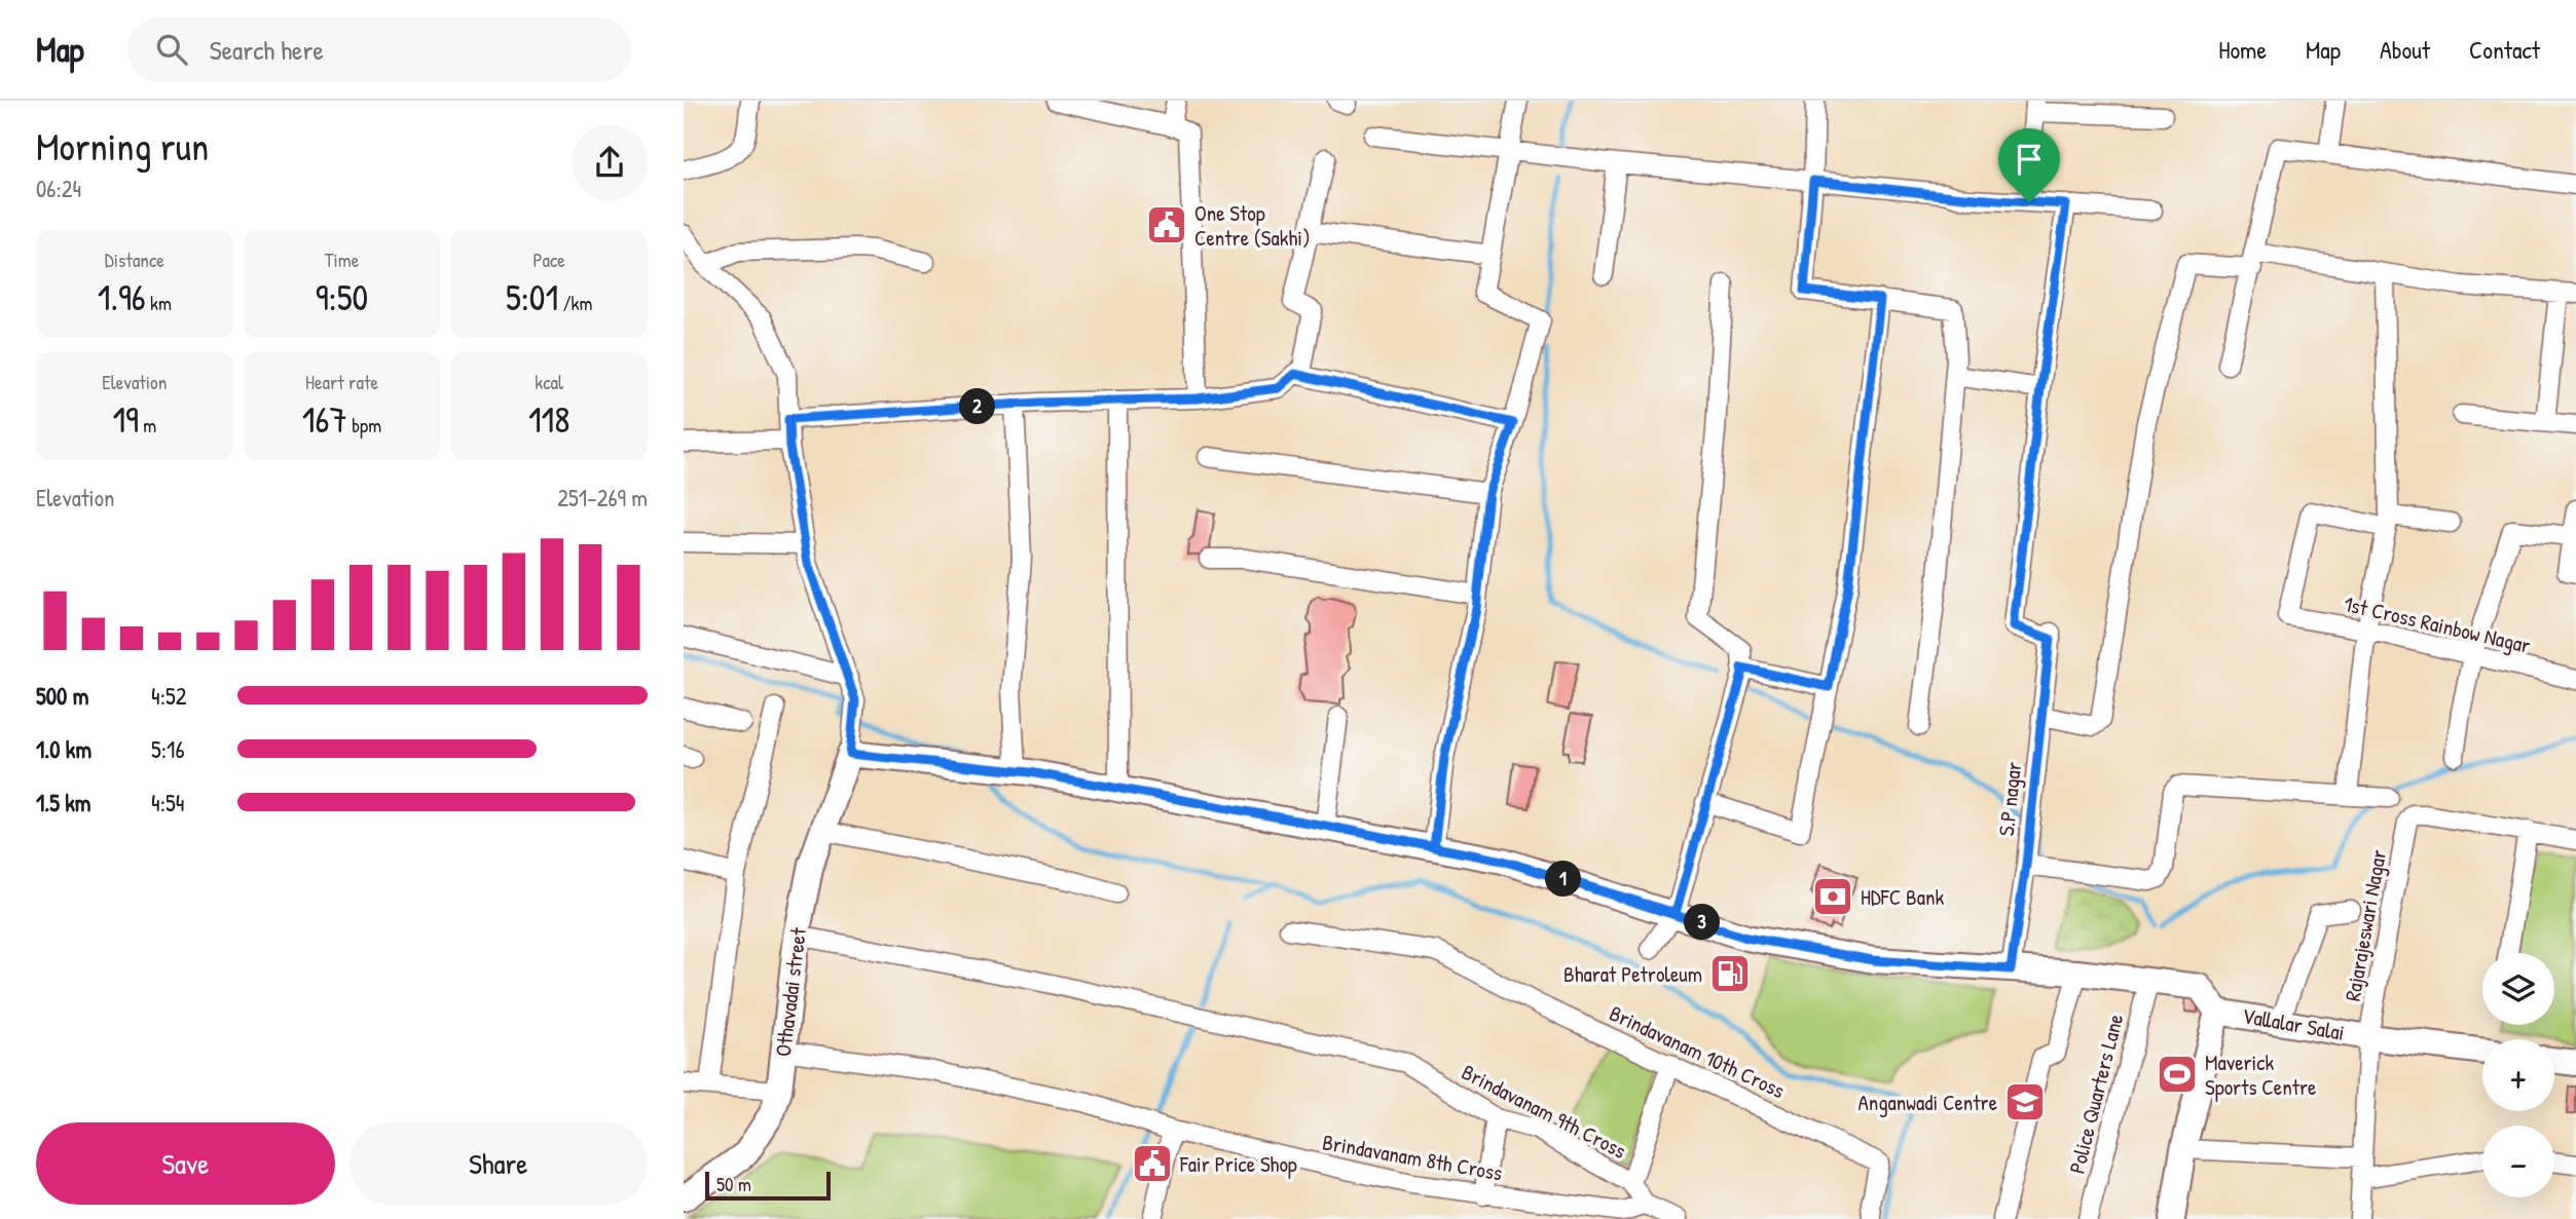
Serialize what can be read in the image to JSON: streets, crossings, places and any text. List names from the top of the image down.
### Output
{
  "streets": {
    "street": [
      "1st Cross Rainbow Nagar",
      "S.P nagar",
      "Rajarajeswari Nagar",
      "Othavadai street",
      "Vallalar Salai",
      "Brindavanam 10th Cross",
      "Police Quarters Lane",
      "Brindavanam 9th Cross",
      "Brindavanam 8th Cross"
    ]
  },
  "crossings": [
    ["Rajarajeswari Nagar", "Vallalar Salai"],
    ["Othavadai street", "Brindavanam 9th Cross"],
    ["Othavadai street", "Brindavanam 8th Cross"],
    ["Brindavanam 9th Cross", "Brindavanam 8th Cross"]
  ],
  "places": {
    "public building": ["One Stop Centre (Sakhi)", "Fair Price Shop"],
    "bank": ["HDFC Bank"],
    "fuel station": ["Bharat Petroleum"],
    "sports": ["Maverick Sports Centre"],
    "school or university": ["Anganwadi Centre"]
  },
  "scale_bar": "50 m",
  "page": {
    "header": "Map",
    "search": "Search here",
    "nav": [
      "Home",
      "Map",
      "About",
      "Contact"
    ],
    "heading": ["Morning run", "06:24"],
    "stats": [
      ["Distance", "1.96 km"],
      ["Time", "9:50"],
      ["Pace", "5:01 /km"],
      ["Elevation", "19 m"],
      ["Heart rate", "167 bpm"],
      ["kcal", "118"]
    ],
    "pins": ["2", "1", "3"],
    "chart": ["Elevation", "251–269 m"],
    "list": [
      {
        "name": "500 m",
        "note": "4:52"
      },
      {
        "name": "1.0 km",
        "note": "5:16"
      },
      {
        "name": "1.5 km",
        "note": "4:54"
      }
    ],
    "map_buttons": ["+", "−"],
    "buttons": ["Save", "Share"],
    "scale": "50 m"
  }
}
